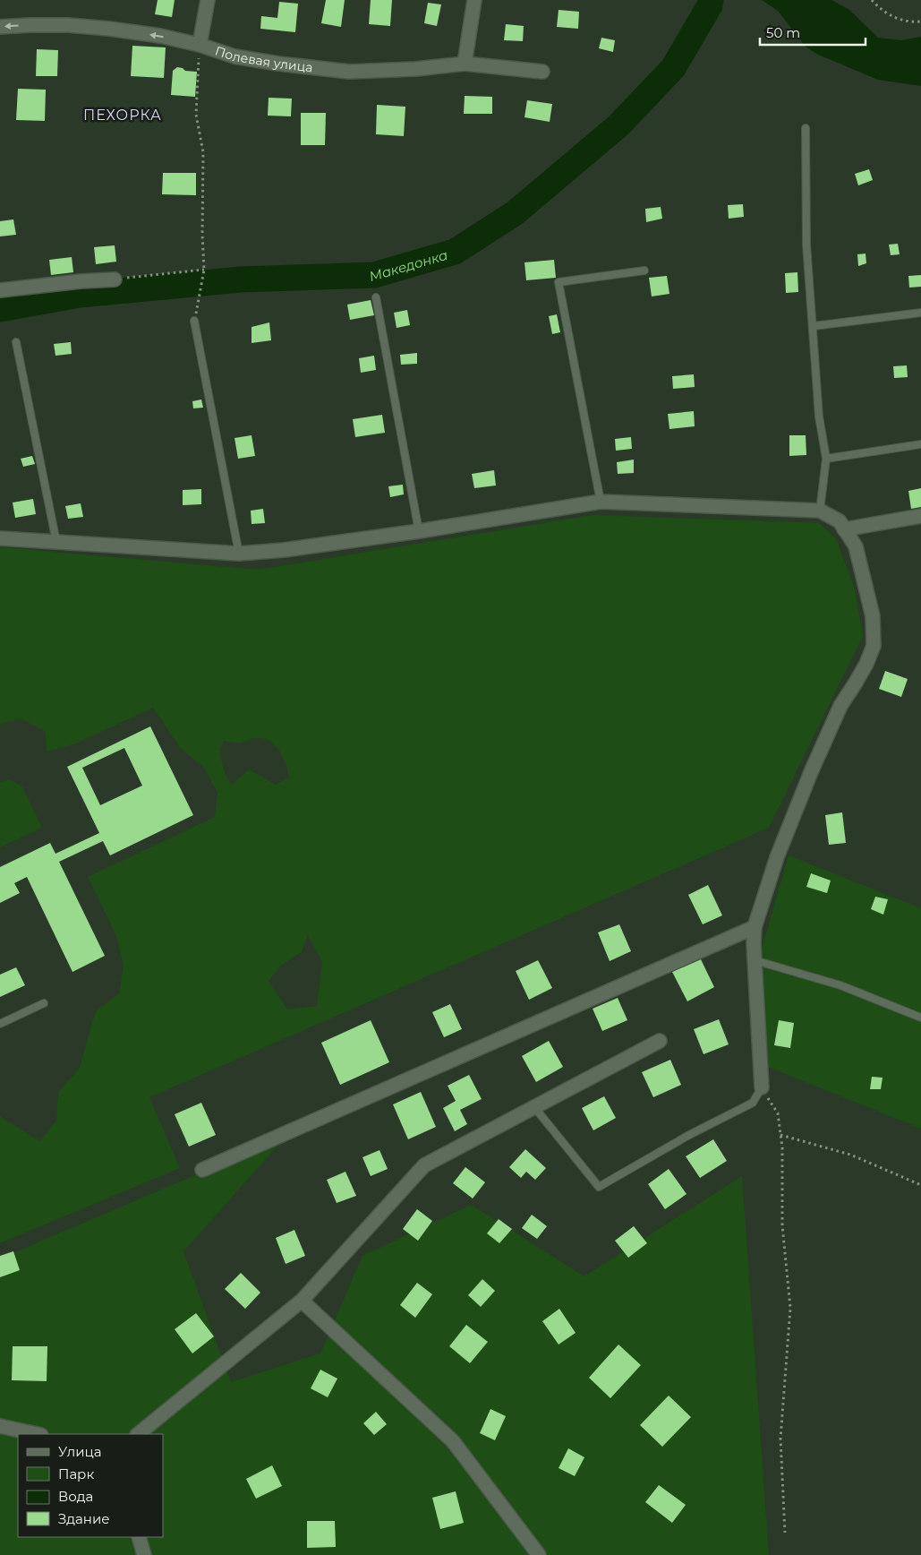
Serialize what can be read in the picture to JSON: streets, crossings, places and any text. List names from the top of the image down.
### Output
{
  "streets": {
    "street": ["Полевая улица"]
  },
  "one_way": ["Полевая улица"],
  "districts": ["ПЕХОРКА"],
  "water": ["Македонка"],
  "legend": [
    "Улица",
    "Парк",
    "Вода",
    "Здание"
  ],
  "scale_bar": "50 m"
}
